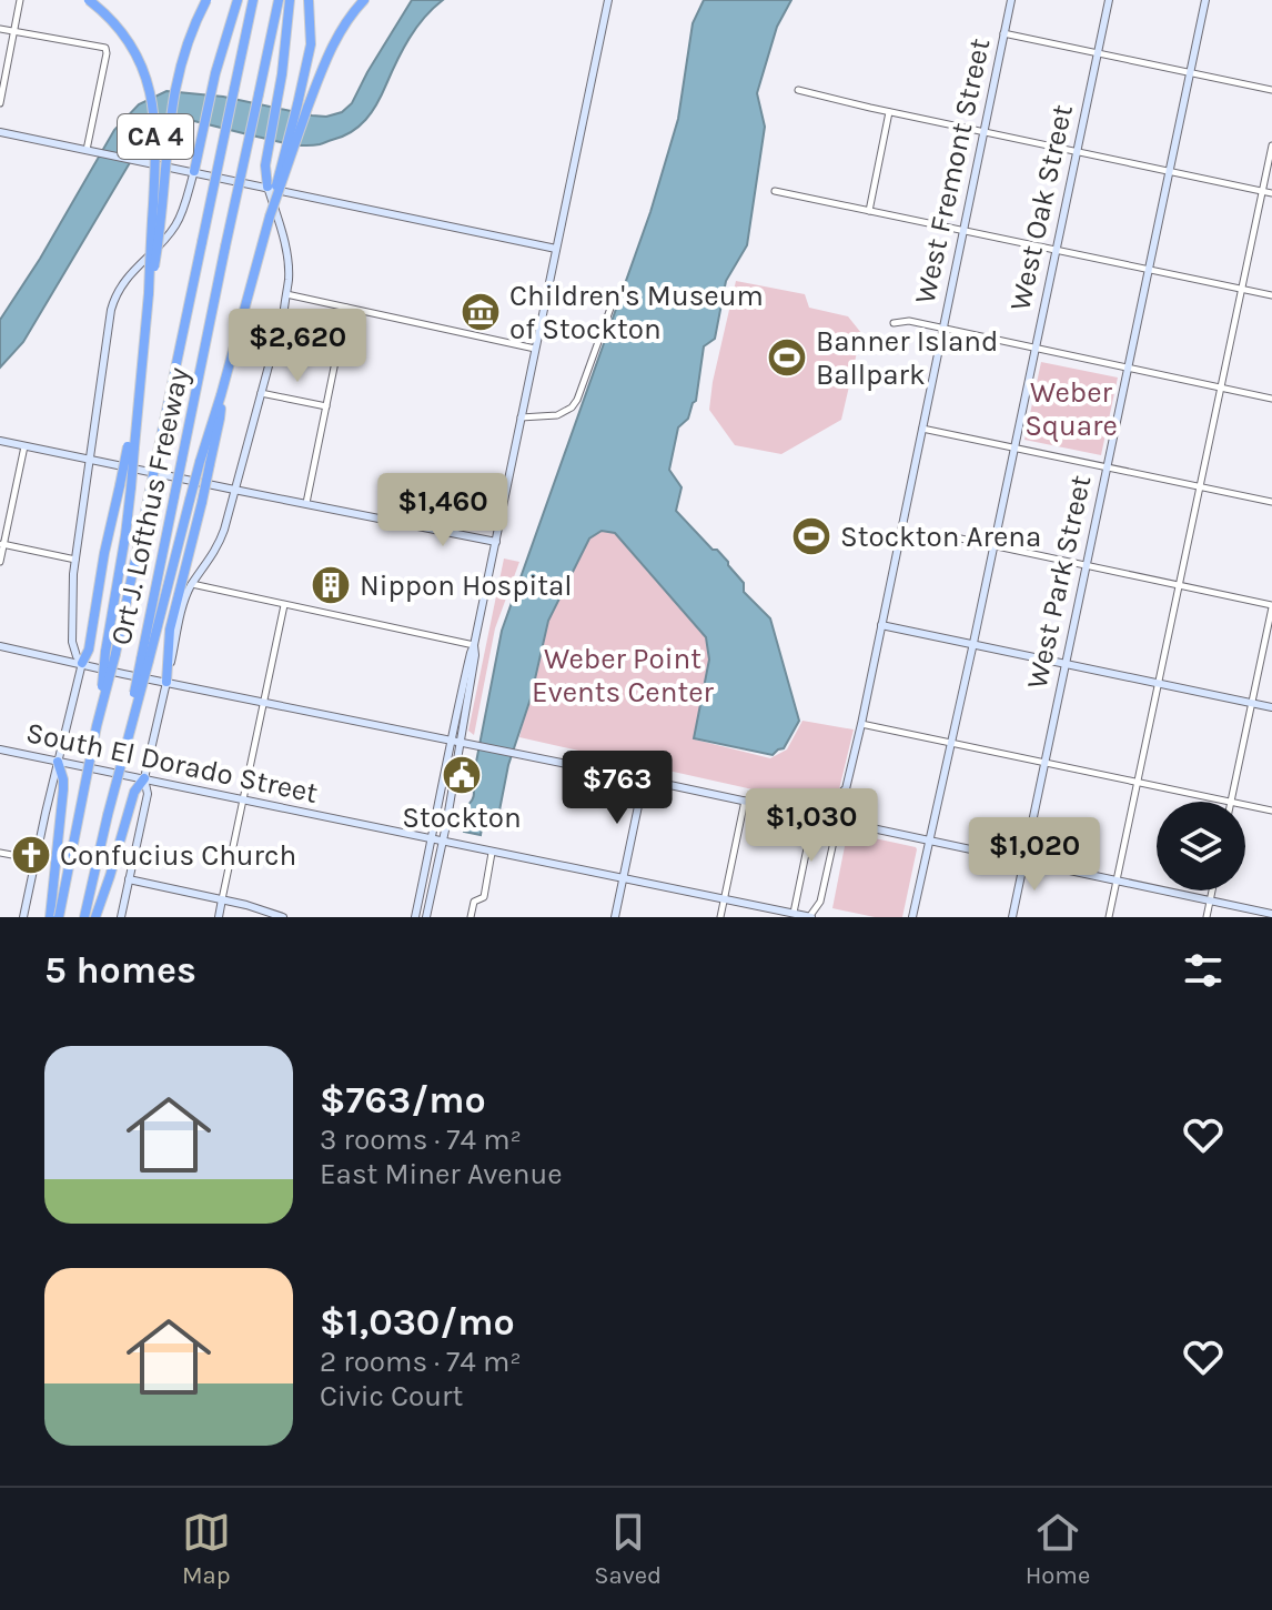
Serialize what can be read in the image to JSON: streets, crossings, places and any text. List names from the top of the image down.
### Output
{
  "streets": {
    "highway": ["CA 4", "Ort J. Lofthus Freeway"],
    "street": [
      "West Fremont Street",
      "West Oak Street",
      "West Park Street",
      "South El Dorado Street"
    ]
  },
  "crossings": [
    ["CA 4", "Ort J. Lofthus Freeway"]
  ],
  "parks": ["Weber Square", "Weber Point Events Center"],
  "places": {
    "museum": ["Children's Museum of Stockton"],
    "sports": ["Banner Island Ballpark", "Stockton Arena"],
    "building": ["Nippon Hospital"],
    "public building": ["Stockton"],
    "church": ["Confucius Church"]
  },
  "page": {
    "price": [
      "$2,620",
      "$1,460",
      "$763",
      "$1,030",
      "$1,020"
    ],
    "heading": "5 homes",
    "list": [
      {
        "name": "$763/mo",
        "note": "3 rooms · 74 m² · East Miner Avenue"
      },
      {
        "name": "$1,030/mo",
        "note": "2 rooms · 74 m² · Civic Court"
      }
    ],
    "tabs": ["Map", "Saved", "Home"]
  }
}
